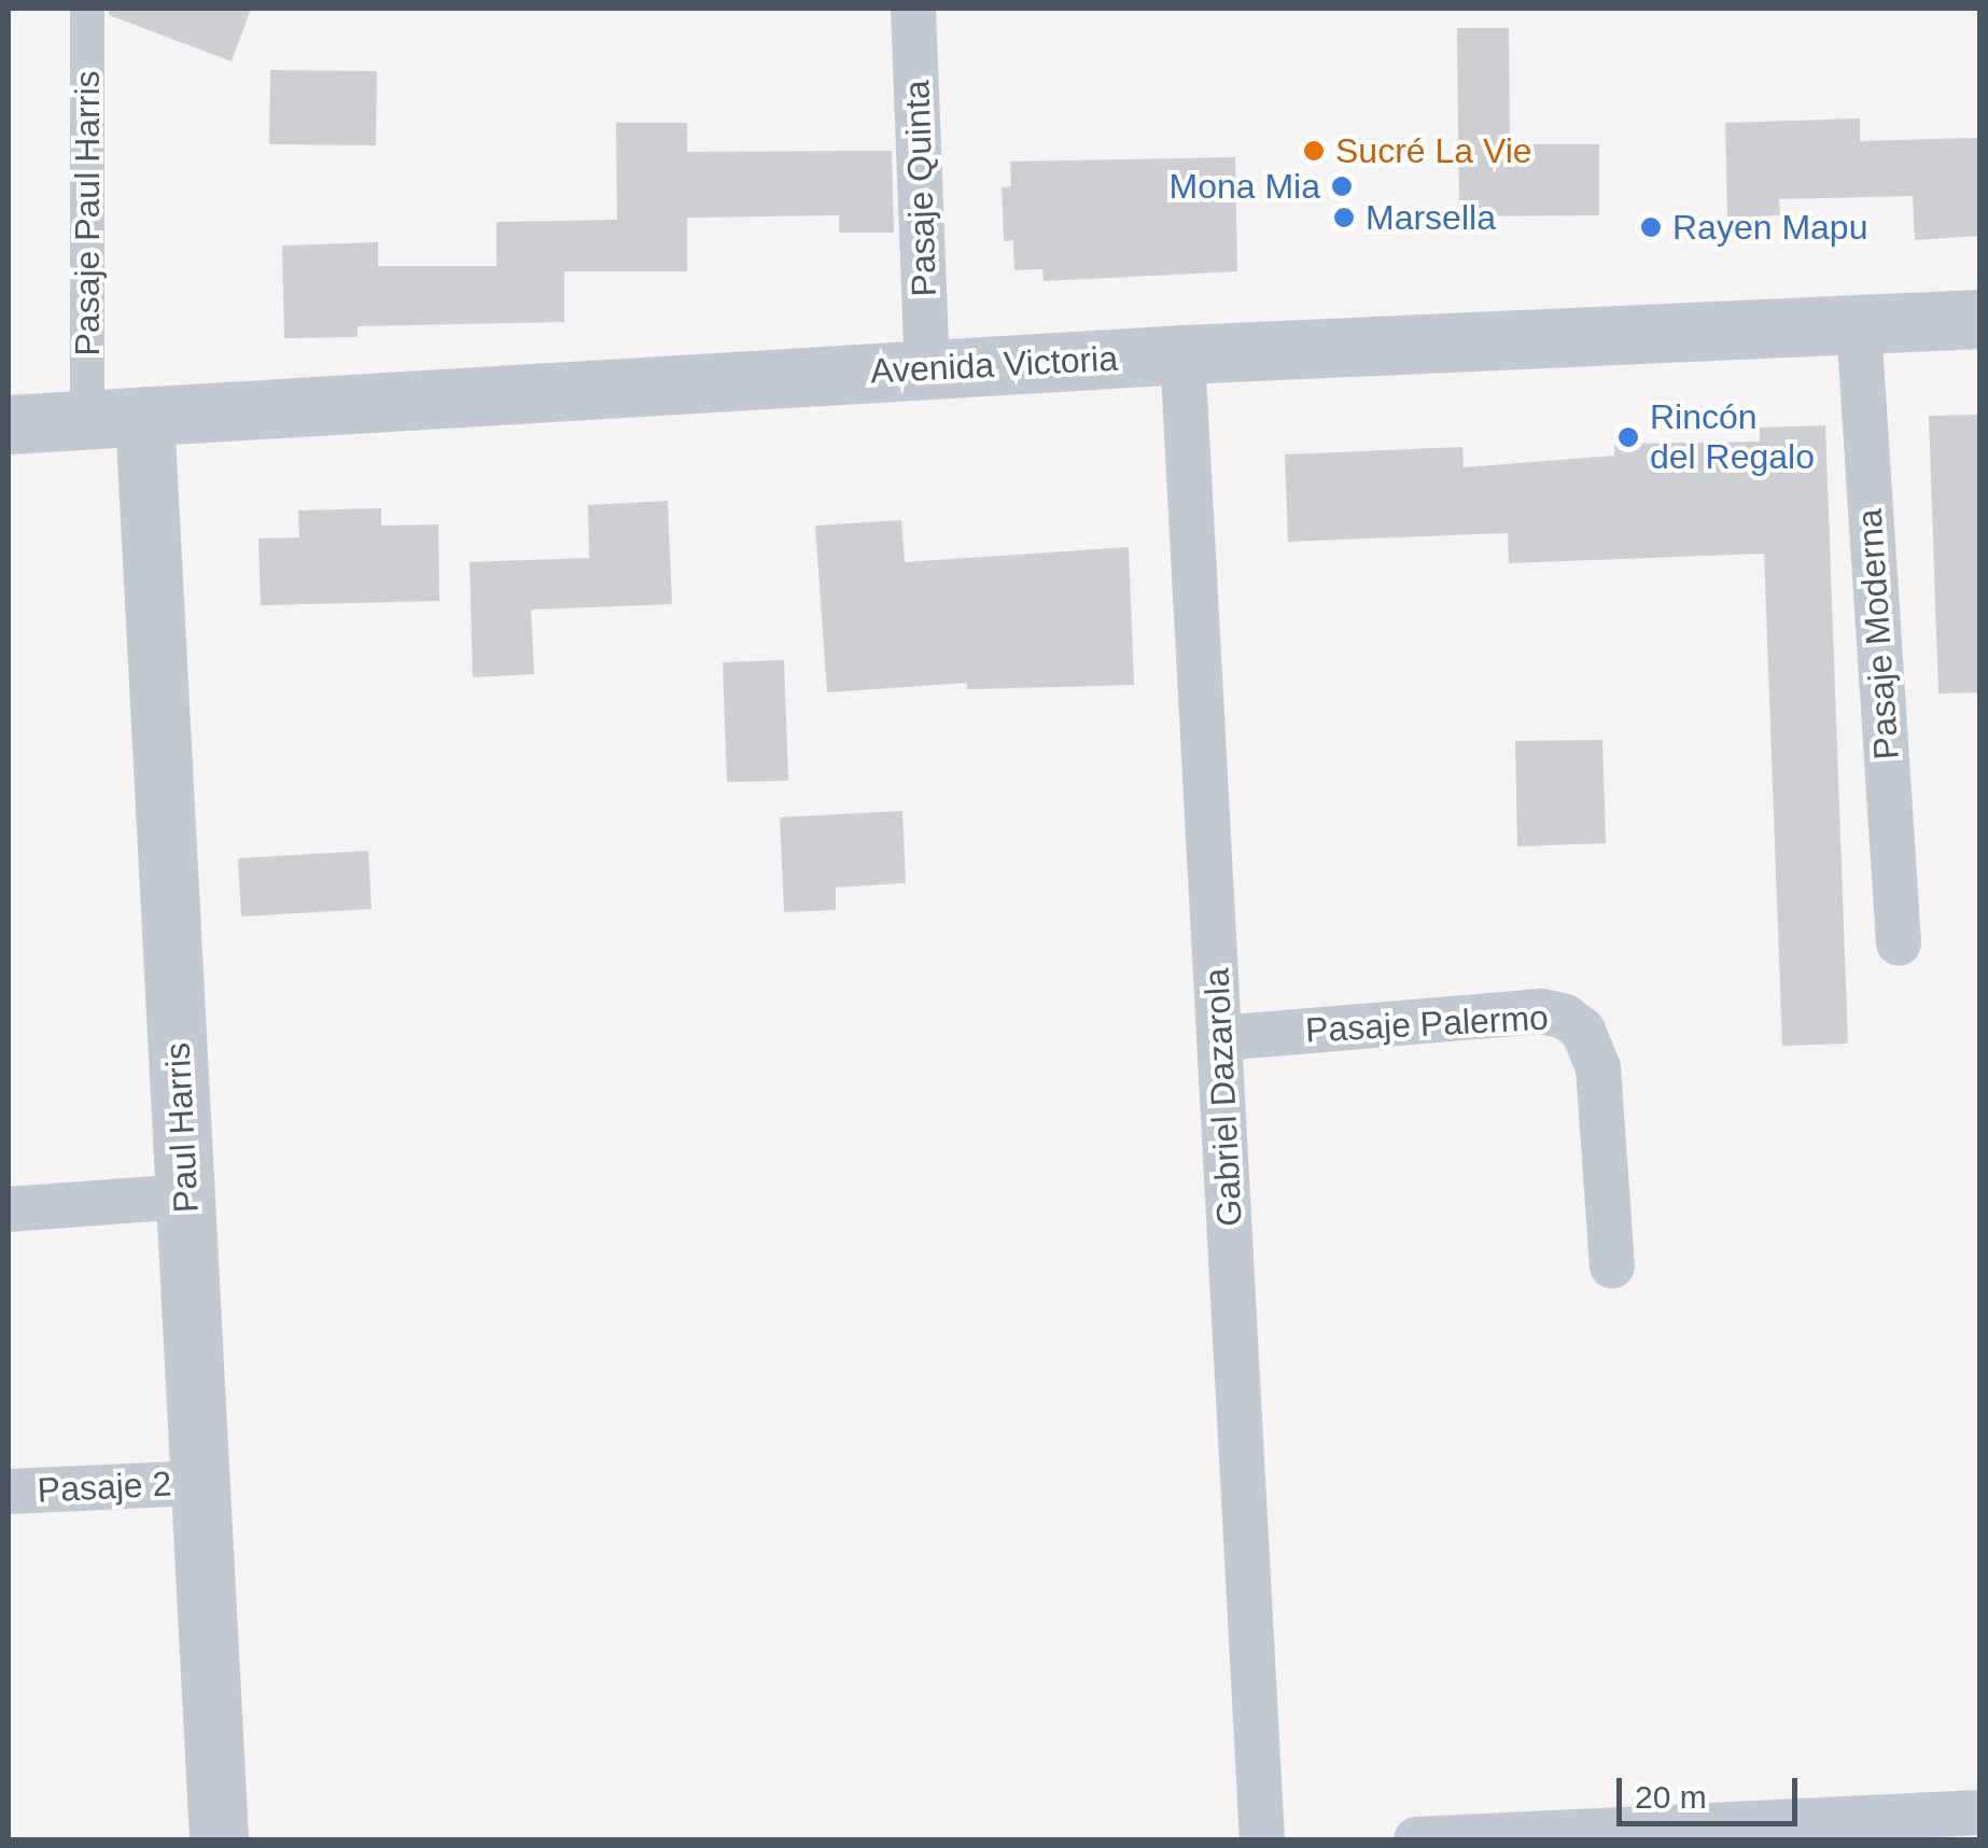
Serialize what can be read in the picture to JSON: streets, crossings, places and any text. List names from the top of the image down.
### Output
{
  "streets": {
    "street": [
      "Pasaje Quinta",
      "Pasaje Paul Harris",
      "Avenida Victoria",
      "Pasaje Moderna",
      "Pasaje Palermo",
      "Gabriel Dazarola",
      "Paul Harris",
      "Pasaje 2"
    ]
  },
  "crossings": [
    ["Pasaje Quinta", "Avenida Victoria"],
    ["Pasaje Paul Harris", "Avenida Victoria"],
    ["Avenida Victoria", "Pasaje Moderna"],
    ["Avenida Victoria", "Gabriel Dazarola"],
    ["Avenida Victoria", "Paul Harris"],
    ["Pasaje Palermo", "Gabriel Dazarola"],
    ["Paul Harris", "Pasaje 2"]
  ],
  "places": [
    "Sucré La Vie",
    "Mona Mia",
    "Marsella",
    "Rayen Mapu",
    "Rincón del Regalo"
  ],
  "scale_bar": "20 m"
}
